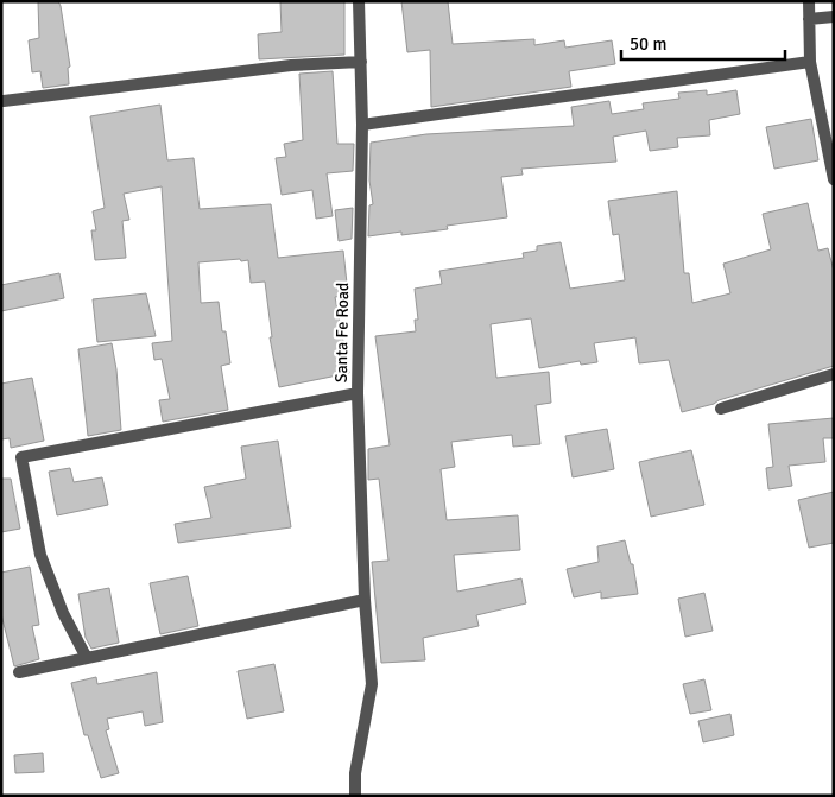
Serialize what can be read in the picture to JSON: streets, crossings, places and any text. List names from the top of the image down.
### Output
{
  "streets": {
    "street": ["Santa Fe Road"]
  },
  "scale_bar": "50 m"
}
